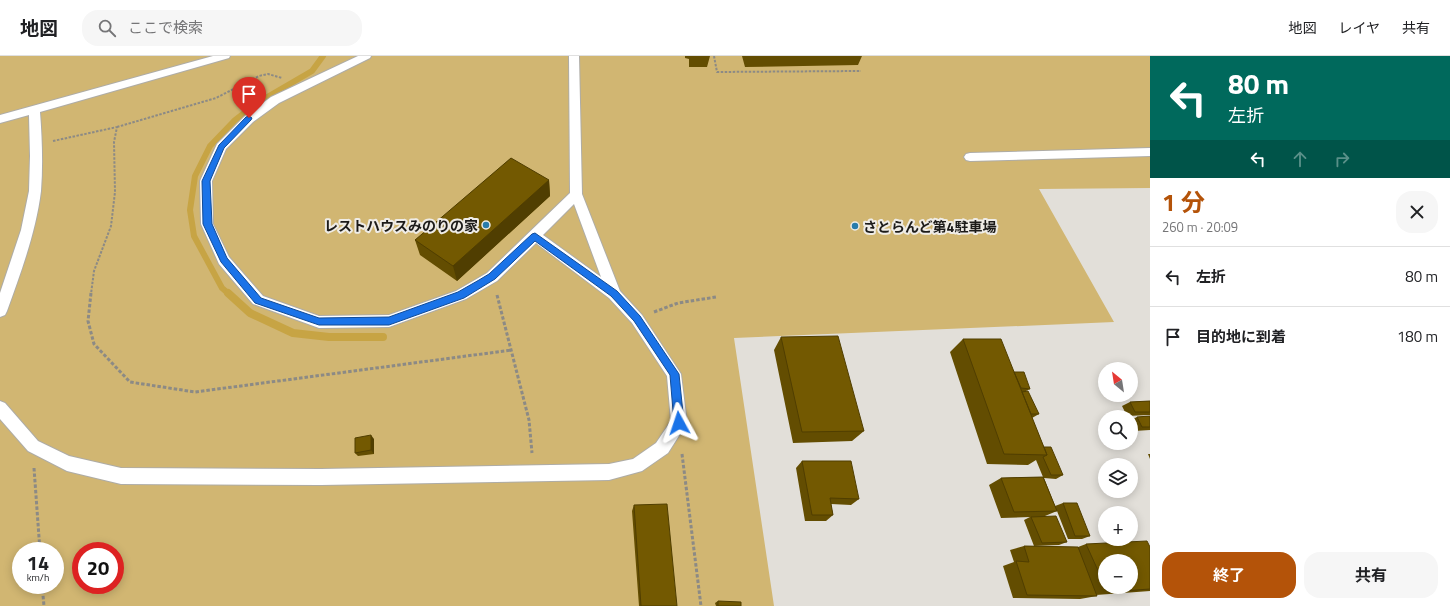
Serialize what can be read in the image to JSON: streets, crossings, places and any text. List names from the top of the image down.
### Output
{
  "places": ["レストハウスみのりの家", "さとらんど第4駐車場"],
  "north": "top left",
  "page": {
    "header": "地図",
    "search": "ここで検索",
    "nav": ["地図", "レイヤ", "共有"],
    "turn": ["80 m", "左折"],
    "heading": ["1 分", "260 m · 20:09"],
    "list": [
      {
        "name": "左折",
        "value": "80 m"
      },
      {
        "name": "目的地に到着",
        "value": "180 m"
      }
    ],
    "map_buttons": ["+", "−"],
    "speed": "14 km/h",
    "limit": "20",
    "buttons": ["終了", "共有"]
  }
}
